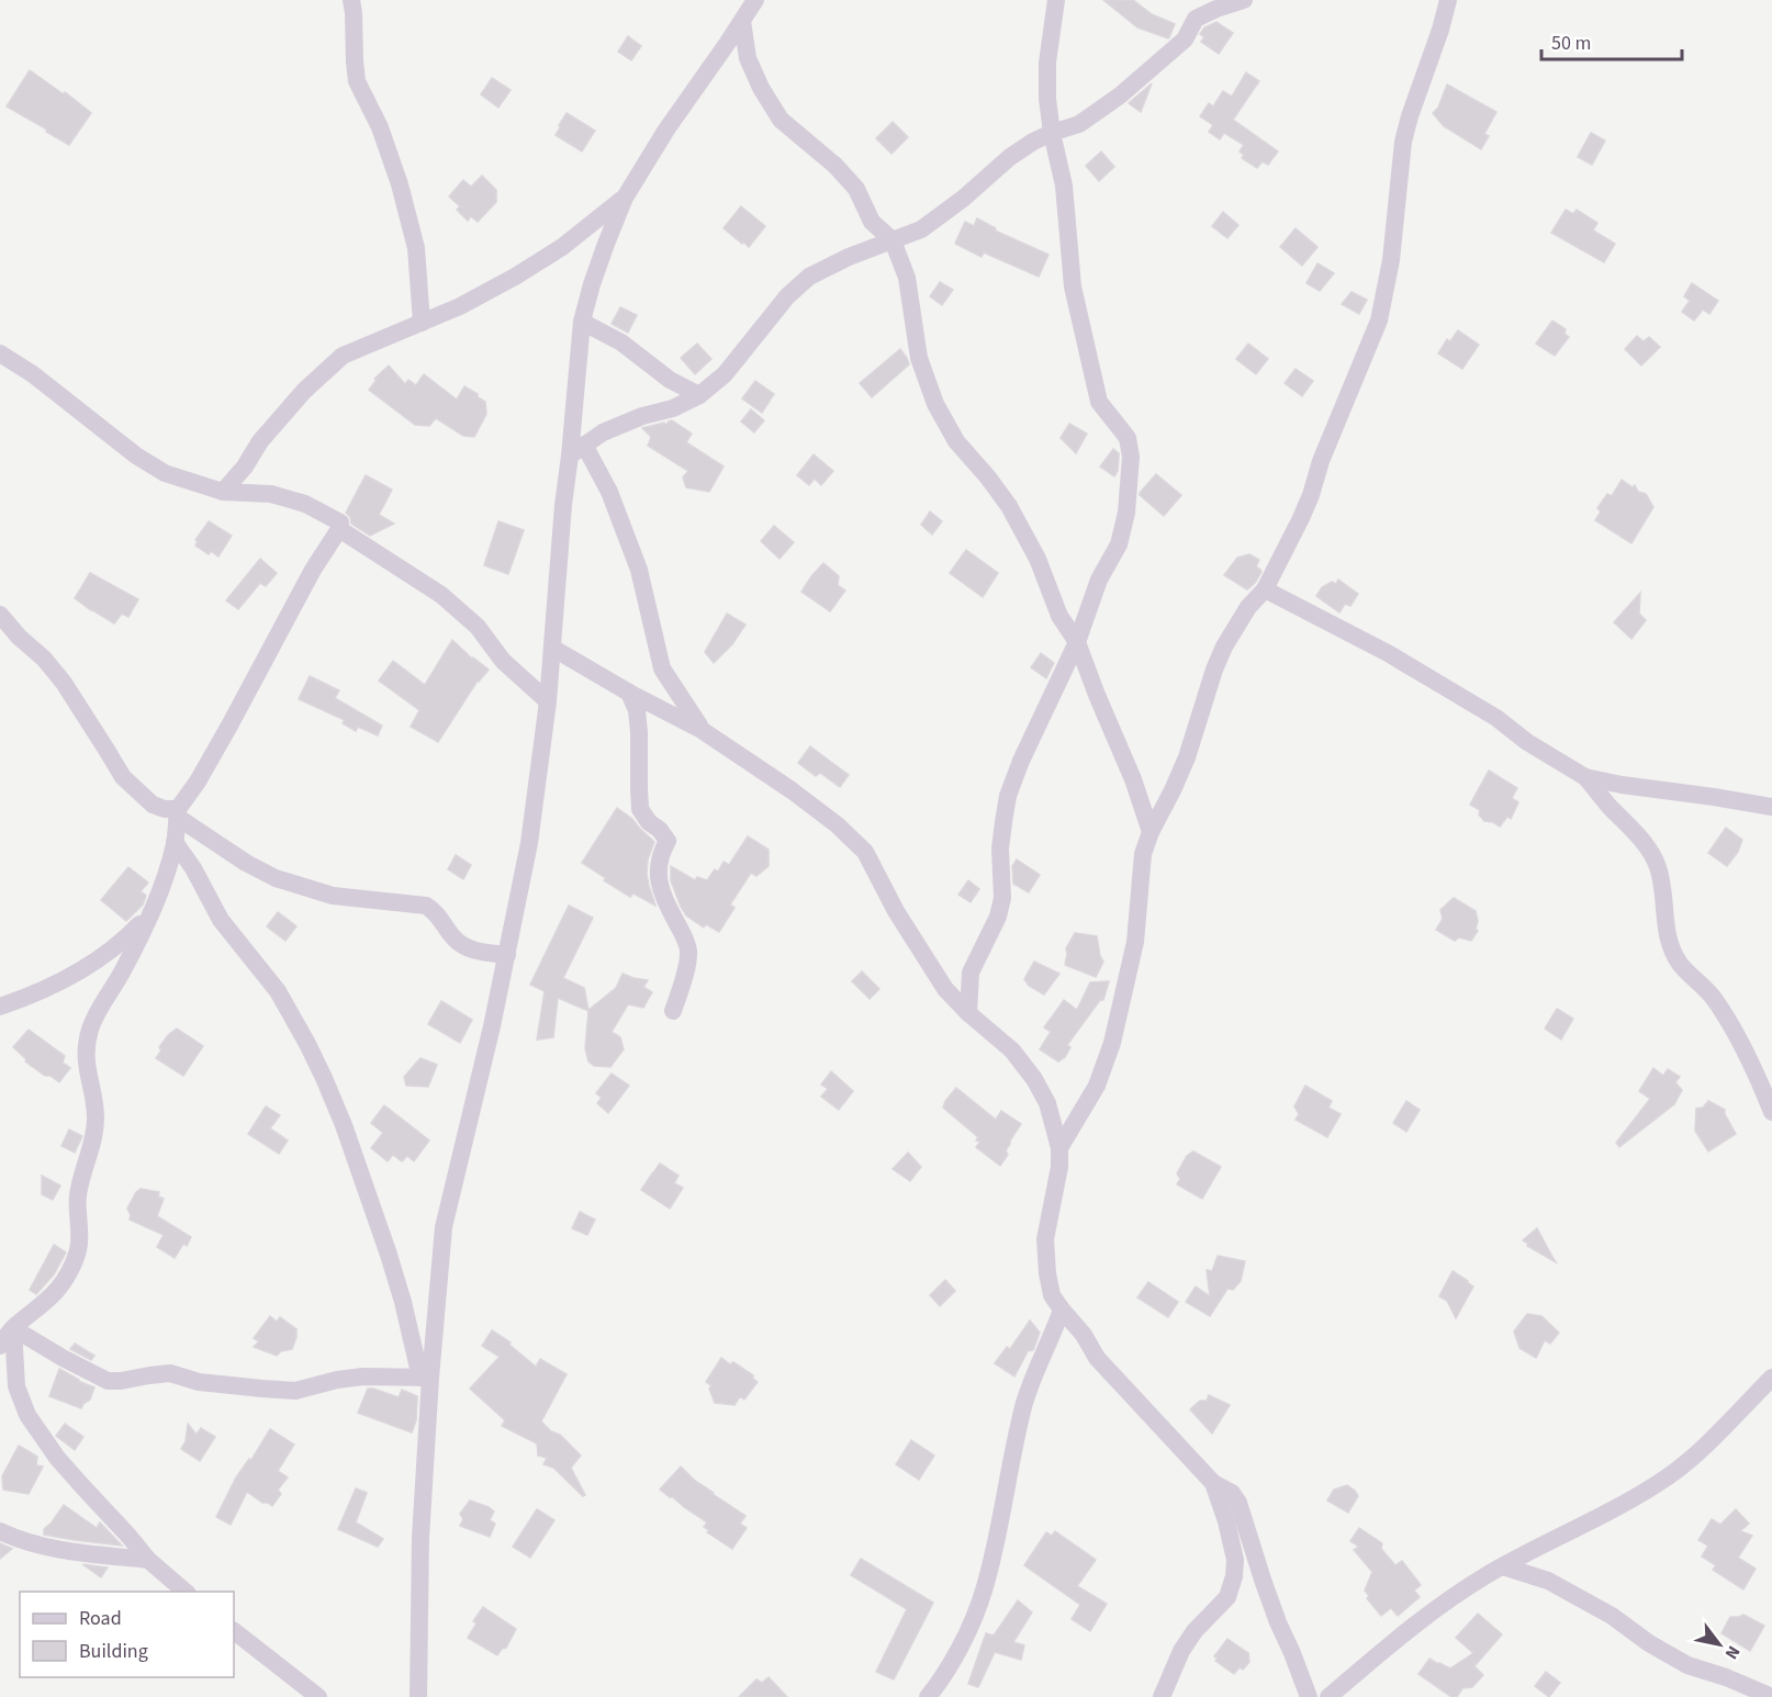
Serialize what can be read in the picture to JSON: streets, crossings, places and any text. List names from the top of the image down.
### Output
{
  "legend": ["Road", "Building"],
  "scale_bar": "50 m",
  "north": "bottom right"
}
